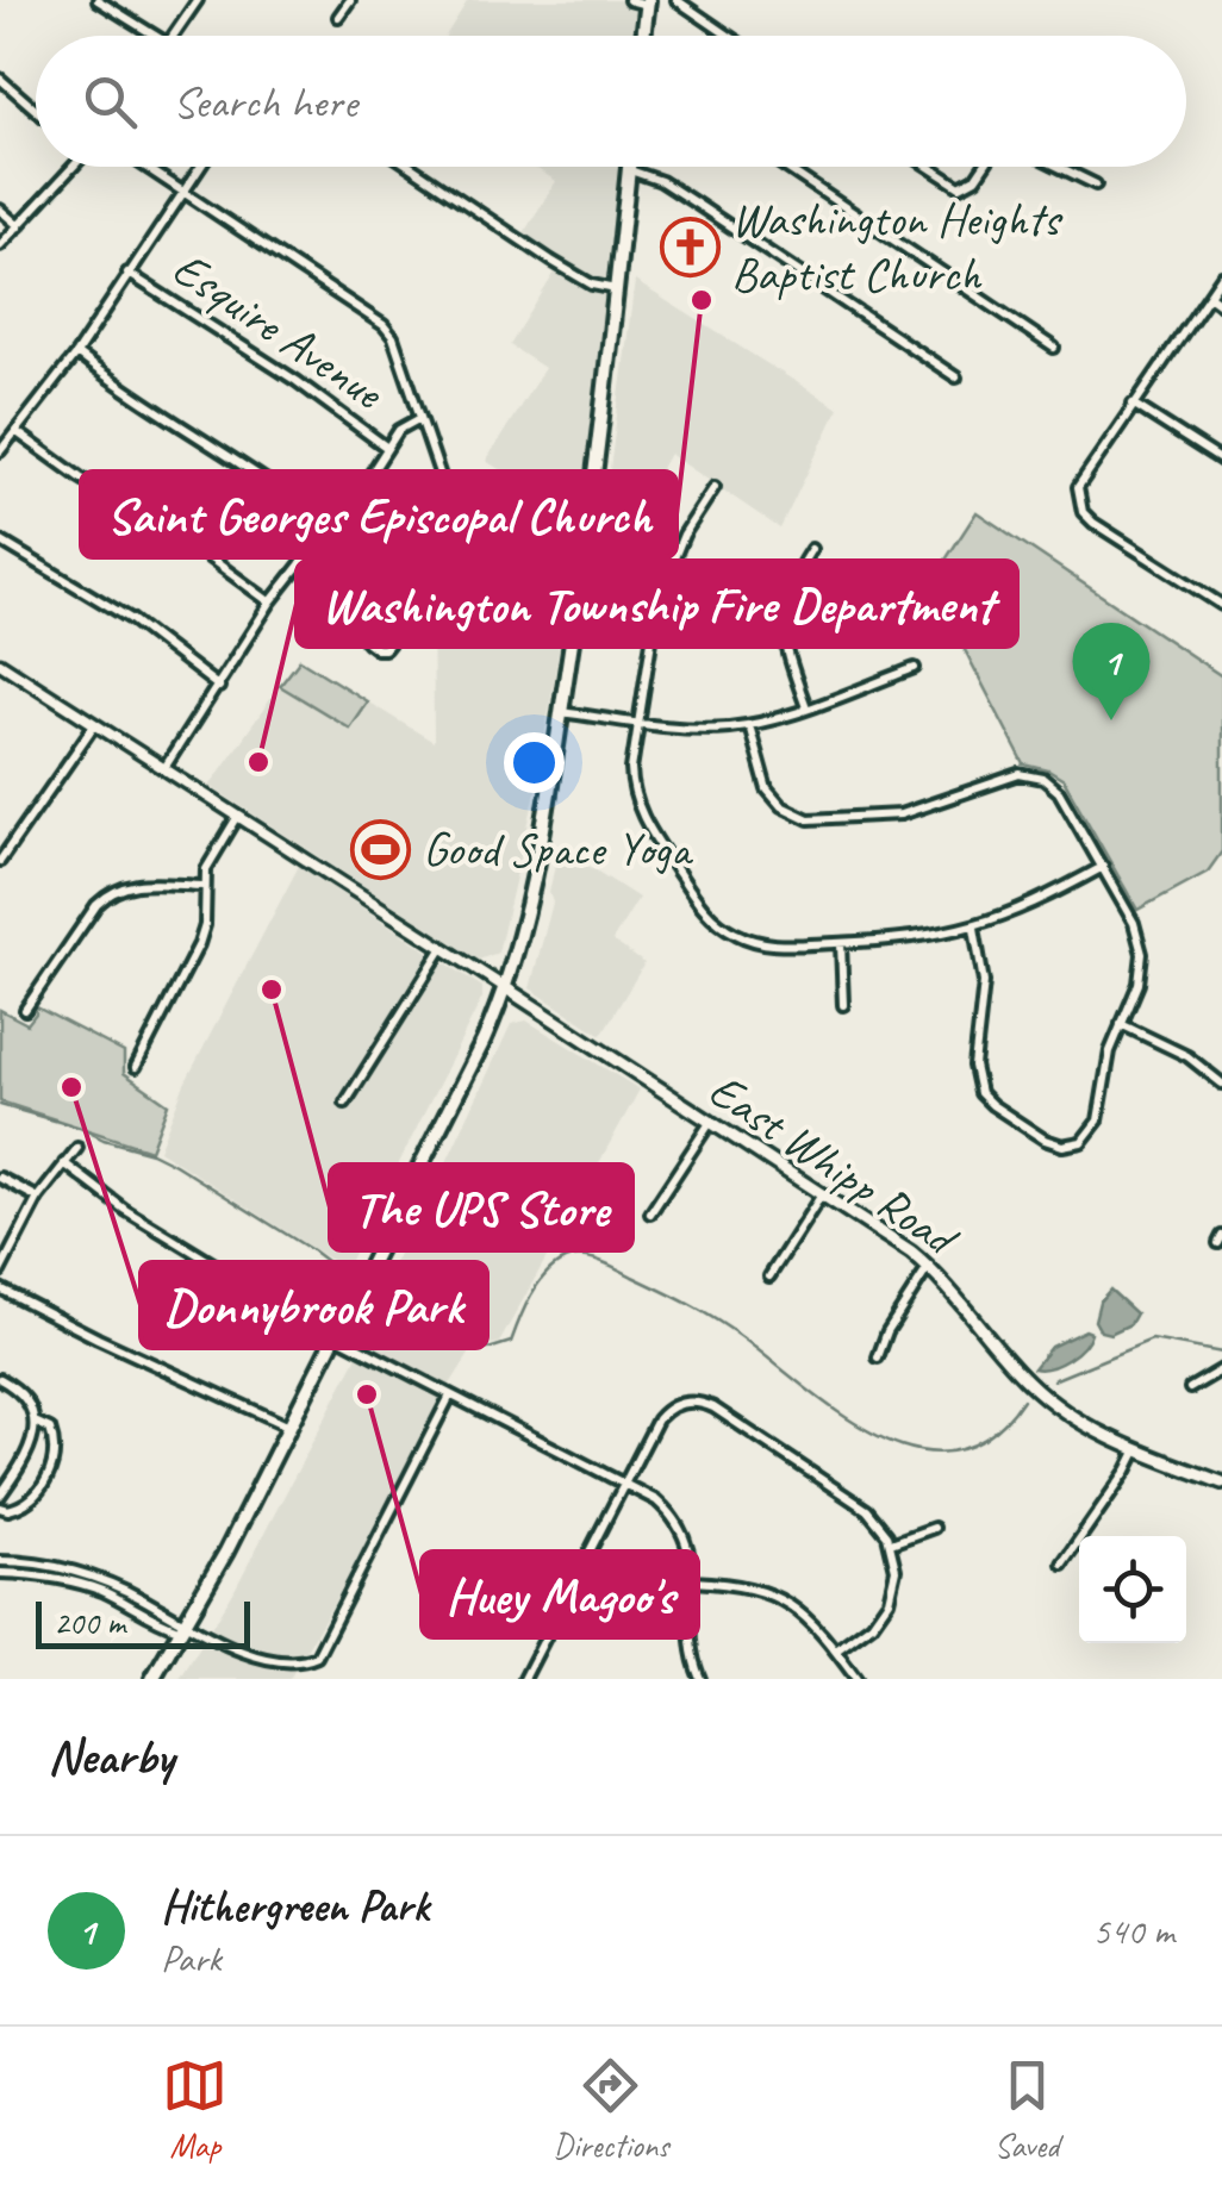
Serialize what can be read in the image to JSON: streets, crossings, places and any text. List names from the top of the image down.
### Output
{
  "streets": {
    "main road": ["East Whipp Road"],
    "street": ["Esquire Avenue"]
  },
  "places": {
    "church": ["Washington Heights Baptist Church"],
    "other": [
      "Saint Georges Episcopal Church",
      "Washington Township Fire Department",
      "The UPS Store",
      "Donnybrook Park",
      "Huey Magoo's"
    ],
    "sports": ["Good Space Yoga"]
  },
  "scale_bar": "200 m",
  "page": {
    "search": "Search here",
    "pins": "1",
    "scale": "200 m",
    "heading": "Nearby",
    "list": [
      {
        "mark": "1",
        "name": "Hithergreen Park",
        "note": "Park",
        "value": "540 m"
      }
    ],
    "nav": ["Map", "Directions", "Saved"]
  }
}
